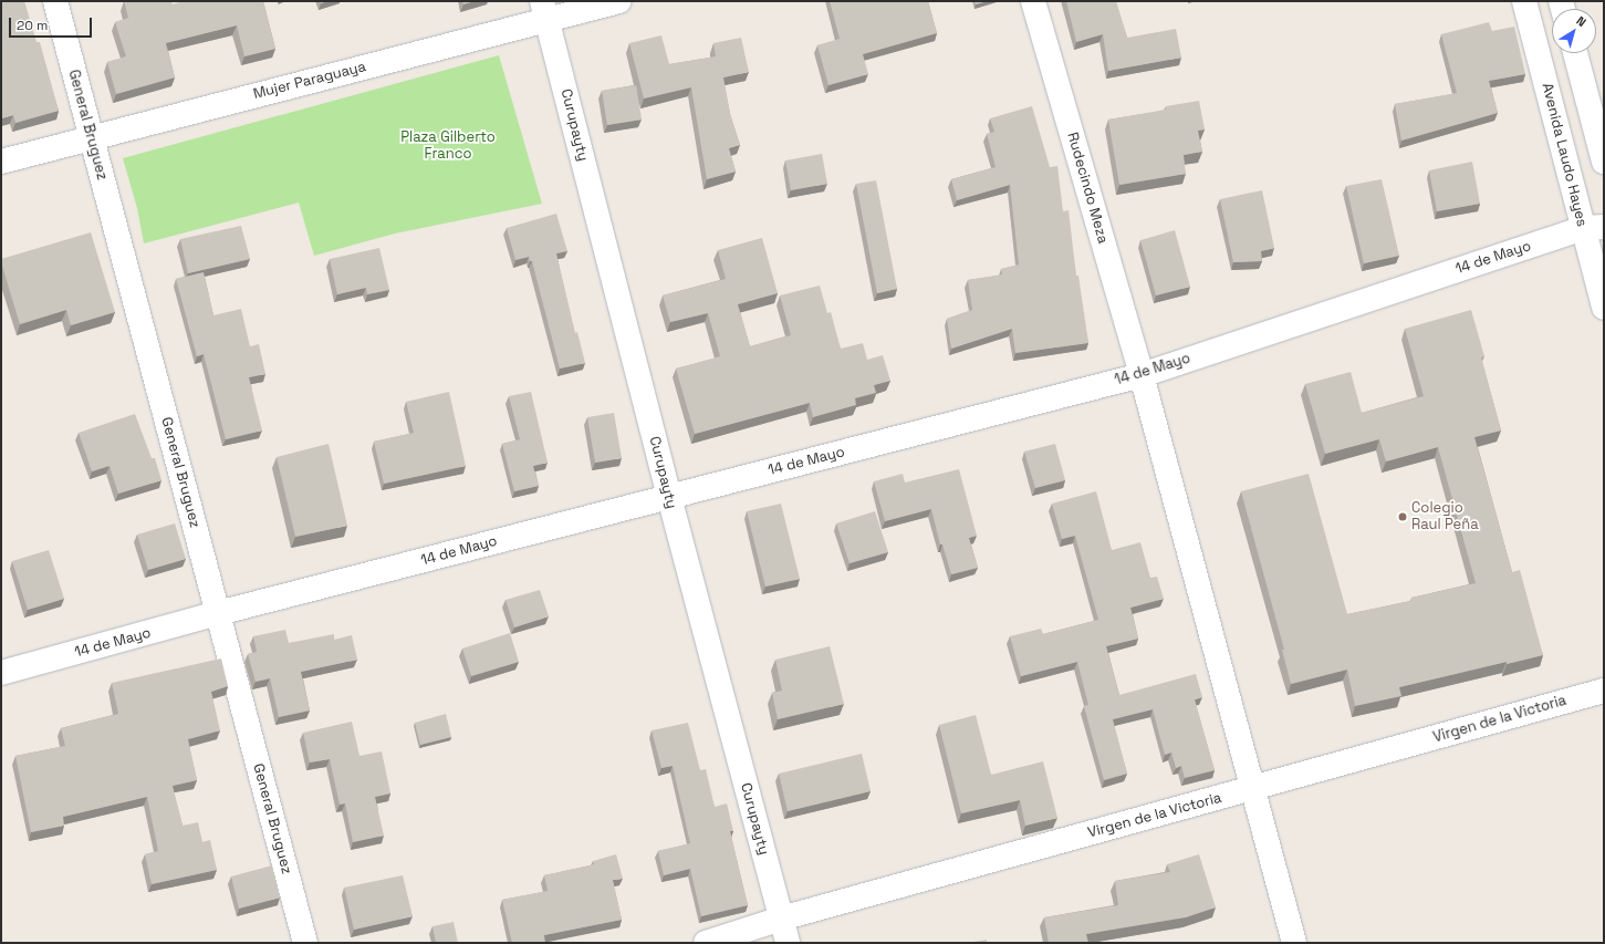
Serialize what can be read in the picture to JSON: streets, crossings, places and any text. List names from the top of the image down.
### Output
{
  "streets": {
    "street": [
      "Mujer Paraguaya",
      "General Bruguez",
      "Curupayty",
      "Avenida Laudo Hayes",
      "Rudecindo Meza",
      "14 de Mayo",
      "Virgen de la Victoria"
    ]
  },
  "crossings": [
    ["Mujer Paraguaya", "General Bruguez"],
    ["Mujer Paraguaya", "Curupayty"],
    ["General Bruguez", "14 de Mayo"],
    ["Curupayty", "14 de Mayo"],
    ["Curupayty", "Virgen de la Victoria"],
    ["Avenida Laudo Hayes", "14 de Mayo"],
    ["Rudecindo Meza", "14 de Mayo"],
    ["Rudecindo Meza", "Virgen de la Victoria"]
  ],
  "parks": ["Plaza Gilberto Franco"],
  "places": ["Colegio Raul Peña"],
  "scale_bar": "20 m",
  "north": "top right"
}
